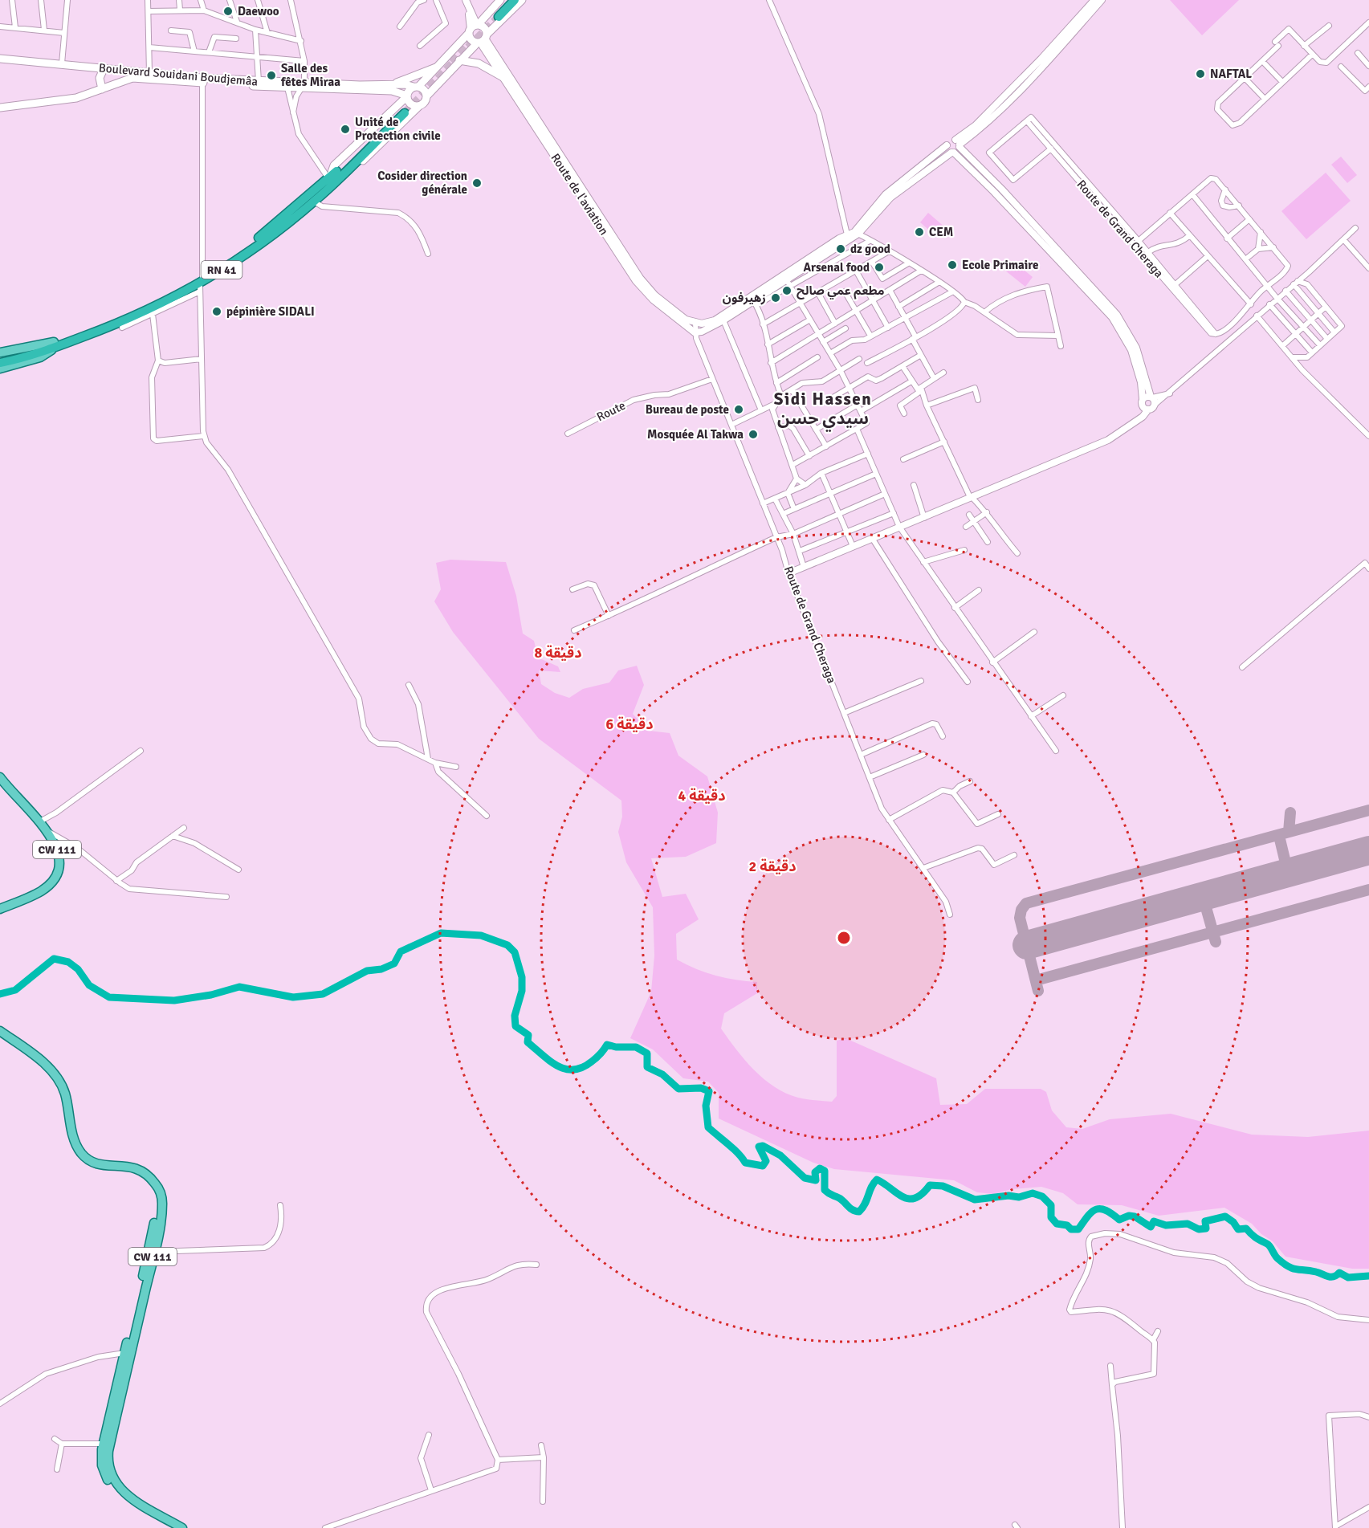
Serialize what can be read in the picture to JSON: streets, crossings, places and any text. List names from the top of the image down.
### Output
{
  "streets": {
    "highway": ["RN 41"],
    "main road": ["Boulevard Souidani Boudjemâa", "CW 111"],
    "street": ["Route de l'aviation", "Route de Grand Cheraga", "Route"]
  },
  "crossings": [
    ["Route de l'aviation", "Route de Grand Cheraga"],
    ["Route de Grand Cheraga", "Route"]
  ],
  "districts": ["Sidi Hassen سيدي حسن"],
  "places": [
    "Daewoo",
    "NAFTAL",
    "Salle des fêtes Miraa",
    "Unité de Protection civile",
    "Cosider direction générale",
    "CEM",
    "dz good",
    "Ecole Primaire",
    "Arsenal food",
    "مطعم عمي صالح",
    "زهيرفون",
    "pépinière SIDALI",
    "Bureau de poste",
    "Mosquée Al Takwa"
  ],
  "rings": [
    "8 دقيقة",
    "6 دقيقة",
    "4 دقيقة",
    "2 دقيقة"
  ]
}
